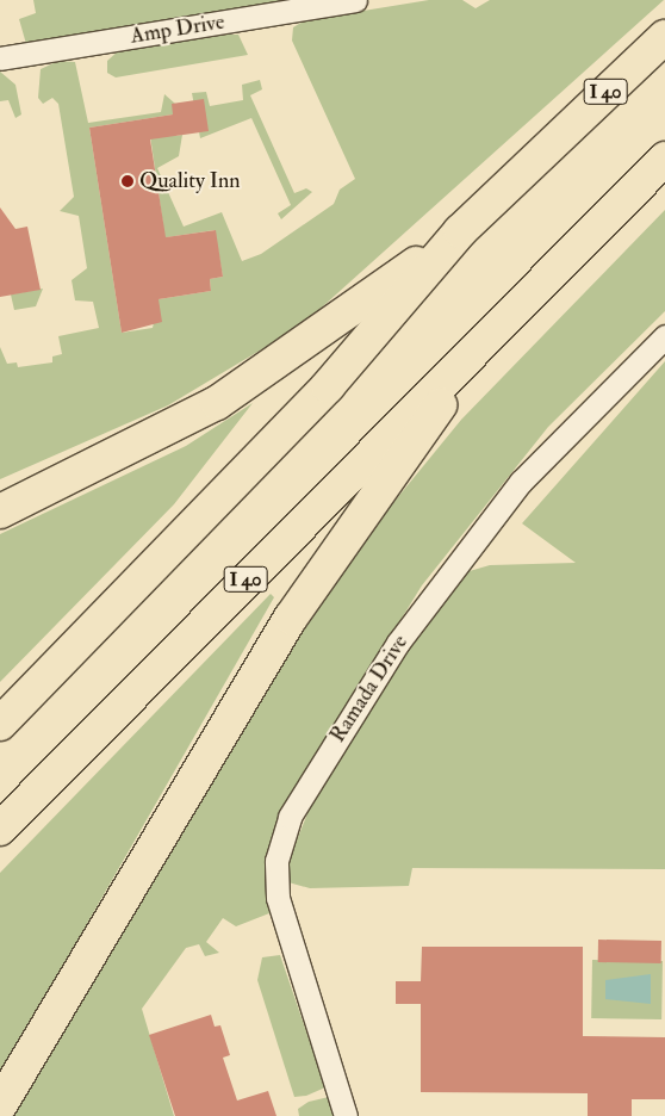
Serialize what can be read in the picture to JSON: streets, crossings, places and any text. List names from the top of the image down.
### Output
{
  "streets": {
    "highway": ["I 40"],
    "street": ["Amp Drive", "Ramada Drive"]
  },
  "places": ["Quality Inn"]
}
